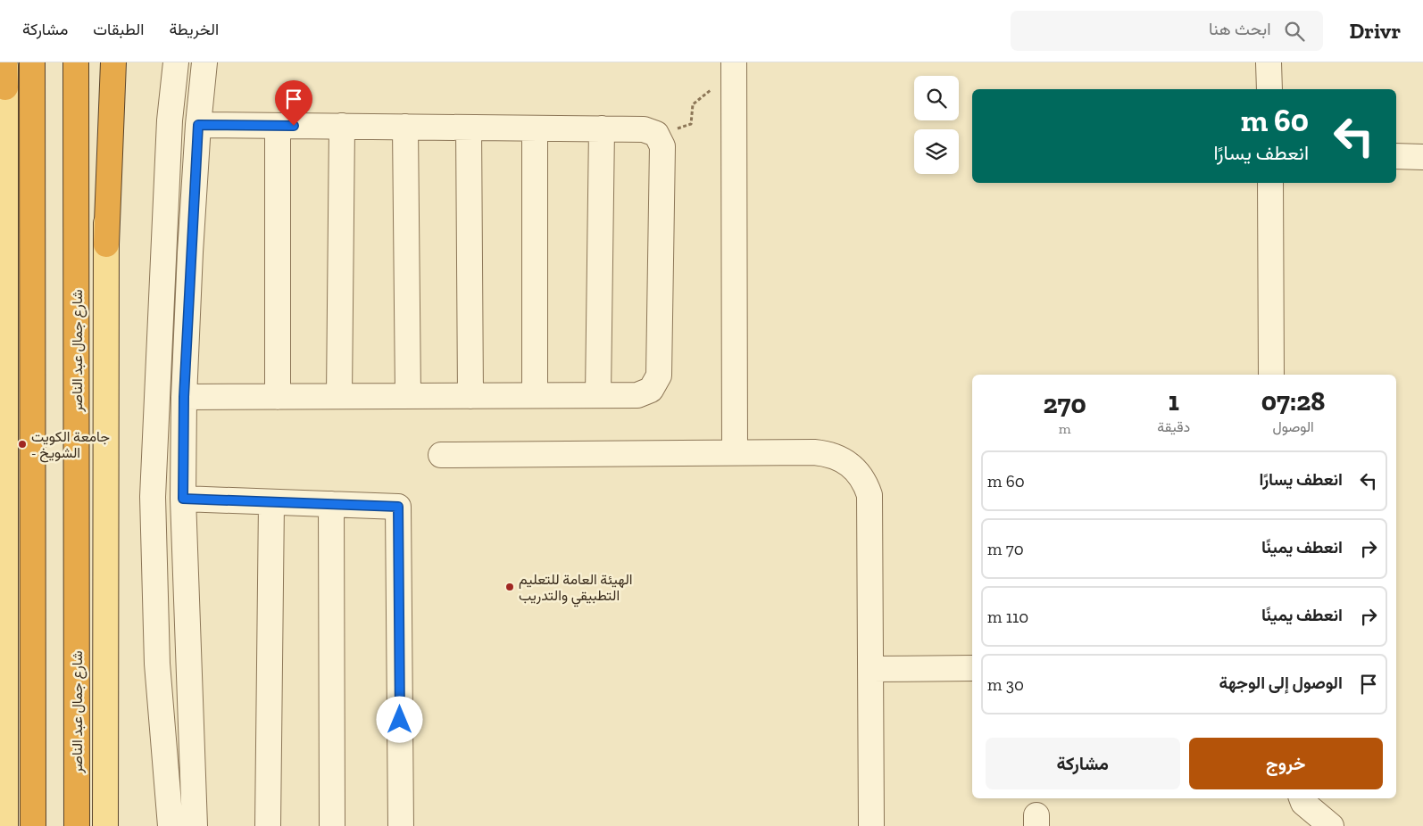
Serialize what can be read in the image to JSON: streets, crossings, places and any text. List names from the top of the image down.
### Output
{
  "streets": {
    "highway": ["شارع جمال عبد الناصر"]
  },
  "places": ["جامعة الكويت - الشويخ", "الهيئة العامة للتعليم التطبيقي والتدريب"],
  "page": {
    "header": "Drivr",
    "search": "ابحث هنا",
    "nav": ["الخريطة", "الطبقات", "مشاركة"],
    "turn": ["60 m", "انعطف يسارًا"],
    "eta": [
      "07:28",
      "الوصول",
      "1",
      "دقيقة",
      "270",
      "m"
    ],
    "list": [
      {
        "name": "انعطف يسارًا",
        "value": "60 m"
      },
      {
        "name": "انعطف يمينًا",
        "value": "70 m"
      },
      {
        "name": "انعطف يمينًا",
        "value": "110 m"
      },
      {
        "name": "الوصول إلى الوجهة",
        "value": "30 m"
      }
    ],
    "buttons": ["خروج", "مشاركة"]
  }
}
